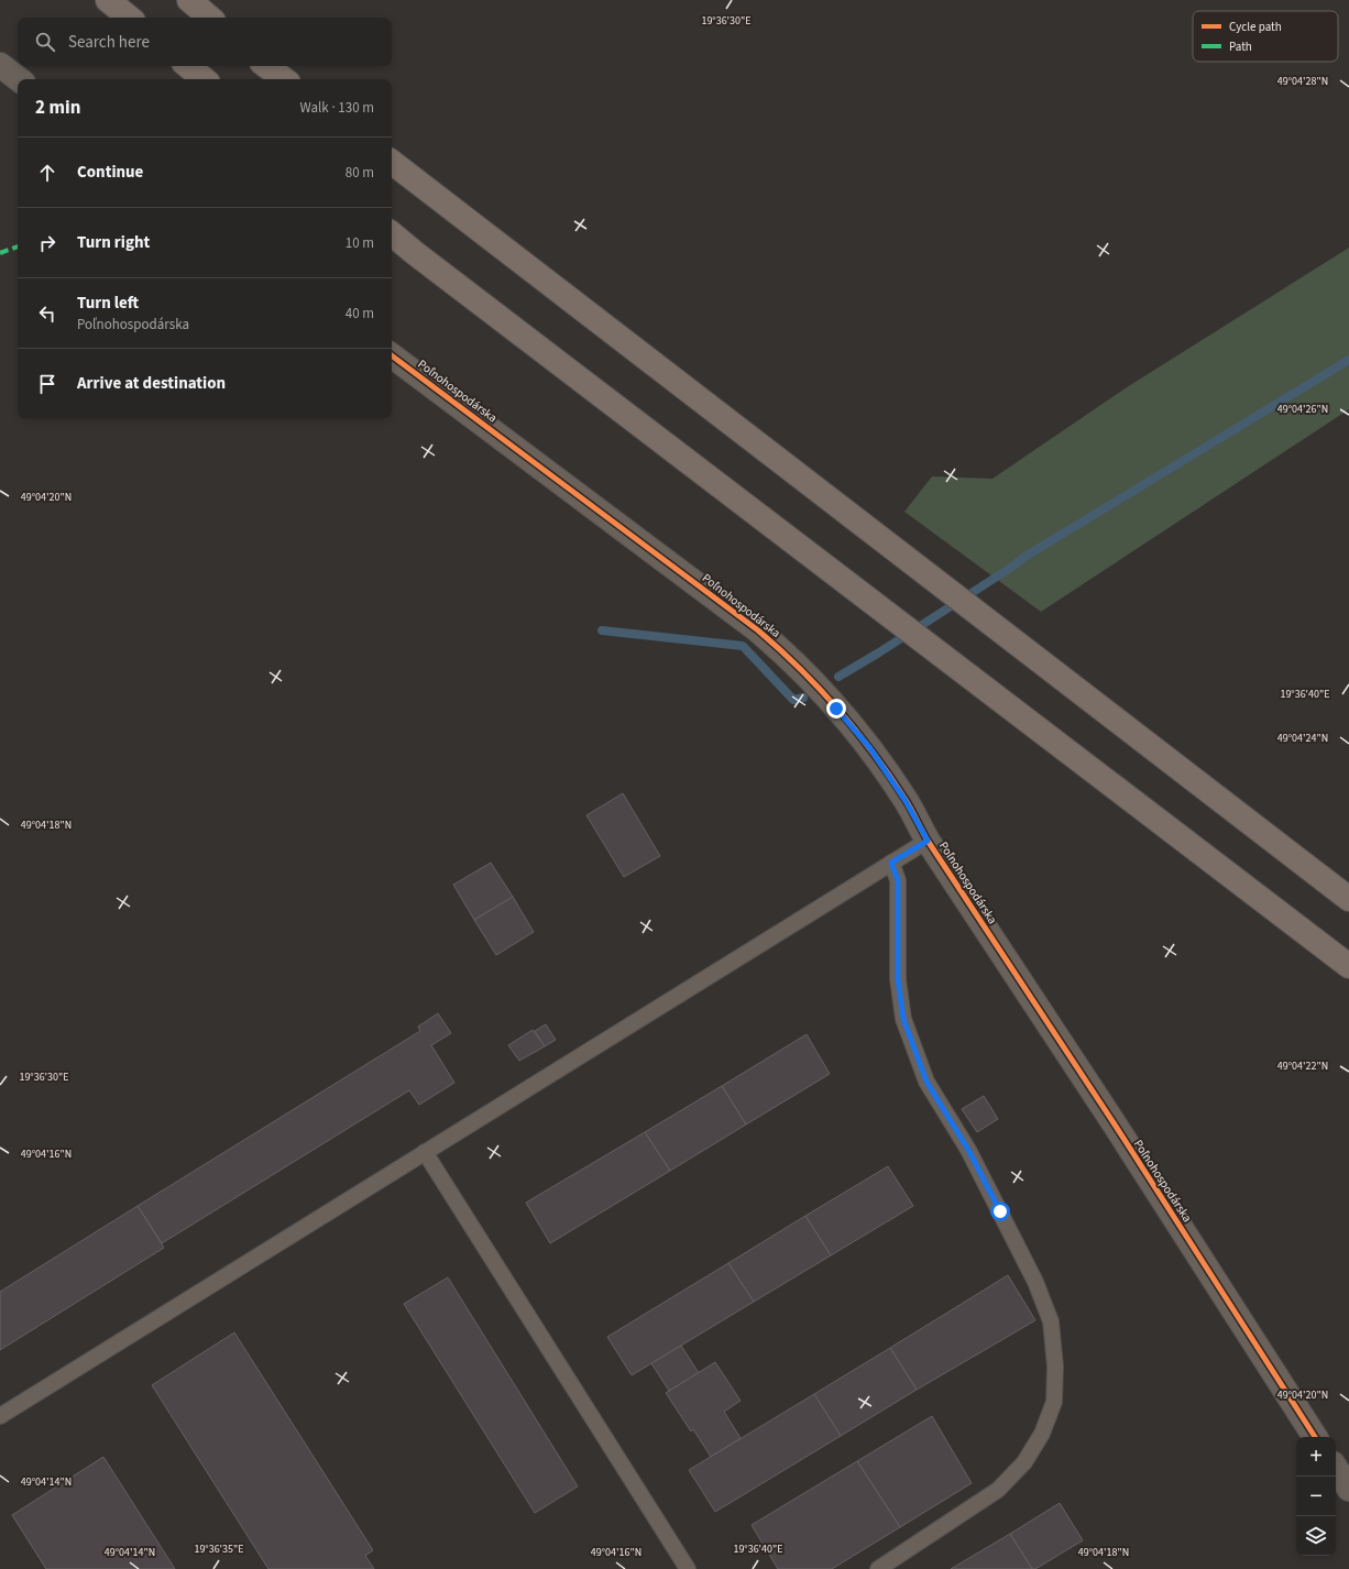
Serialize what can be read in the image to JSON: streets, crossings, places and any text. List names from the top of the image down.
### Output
{
  "streets": {
    "street": ["Poľnohospodárska"]
  },
  "legend": ["Cycle path", "Path"],
  "page": {
    "search": "Search here",
    "heading": ["2 min", "Walk · 130 m"],
    "list": [
      ["Continue", "80 m"],
      ["Turn right", "10 m"],
      ["Turn left", "Poľnohospodárska", "40 m"],
      "Arrive at destination"
    ],
    "map_buttons": ["+", "−"]
  },
  "coordinates": [
    "19°36'30\"E",
    "49°04'28\"N",
    "49°04'26\"N",
    "49°04'20\"N",
    "19°36'40\"E",
    "49°04'24\"N",
    "49°04'18\"N",
    "49°04'22\"N",
    "49°04'16\"N",
    "49°04'14\"N",
    "19°36'35\"E"
  ]
}
